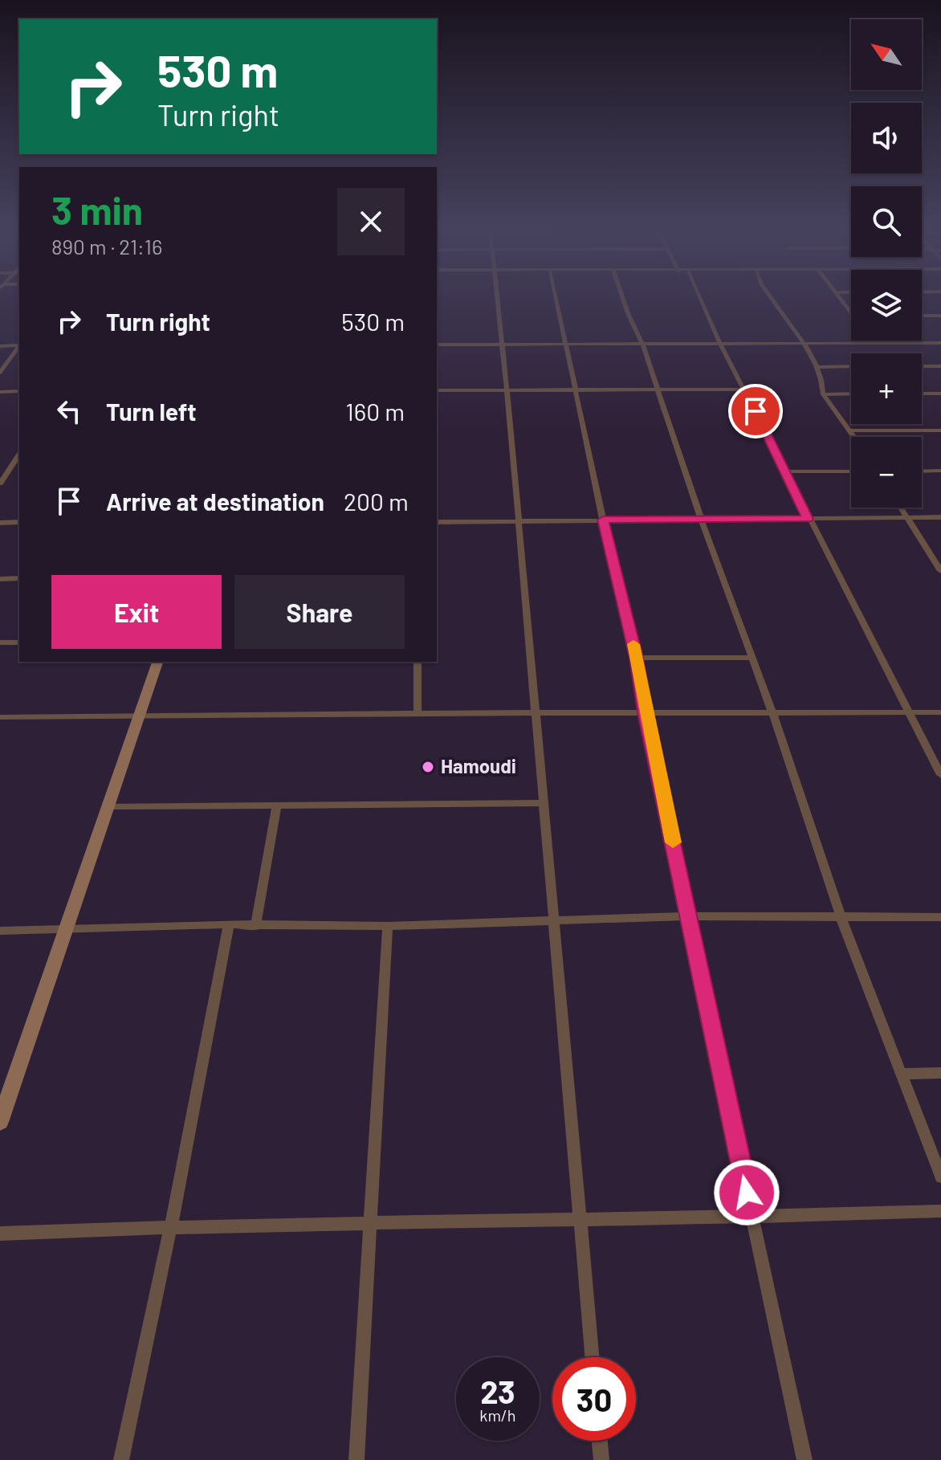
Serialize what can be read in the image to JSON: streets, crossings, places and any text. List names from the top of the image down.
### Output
{
  "places": ["Hamoudi"],
  "north": "top left",
  "page": {
    "map_buttons": ["+", "−"],
    "turn": ["530 m", "Turn right"],
    "heading": ["3 min", "890 m · 21:16"],
    "list": [
      {
        "name": "Turn right",
        "value": "530 m"
      },
      {
        "name": "Turn left",
        "value": "160 m"
      },
      {
        "name": "Arrive at destination",
        "value": "200 m"
      }
    ],
    "buttons": ["Exit", "Share"],
    "speed": "23 km/h",
    "limit": "30"
  }
}
